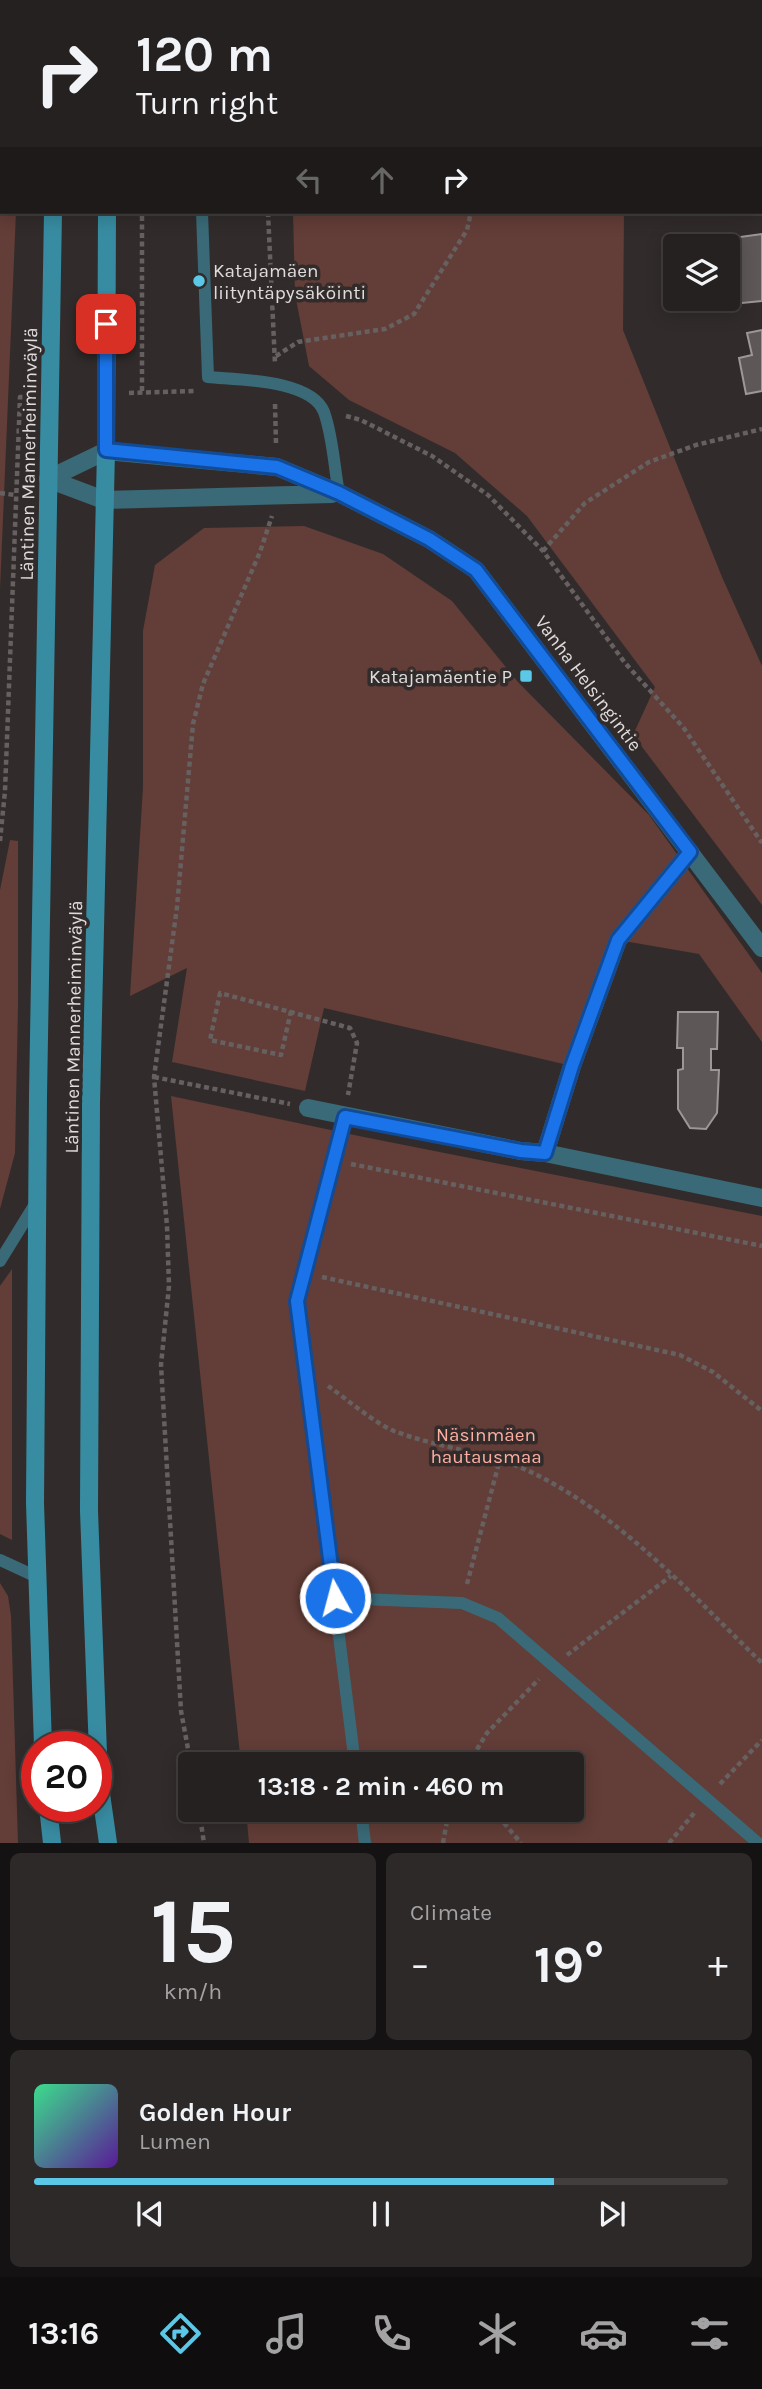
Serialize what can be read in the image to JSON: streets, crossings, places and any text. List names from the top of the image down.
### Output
{
  "streets": {
    "main road": ["Läntinen Mannerheiminväylä"],
    "street": ["Vanha Helsingintie"]
  },
  "crossings": [
    ["Läntinen Mannerheiminväylä", "Vanha Helsingintie"]
  ],
  "parks": ["Näsinmäen hautausmaa"],
  "places": {
    "other": ["Katajamäen liityntäpysäköinti"],
    "transit": ["Katajamäentie P"]
  },
  "page": {
    "turn": ["120 m", "Turn right"],
    "limit": "20",
    "trip": "13:18 · 2 min · 460 m",
    "tile": [
      ["15", "km/h"],
      "Climate"
    ],
    "heat": ["−", "19°", "+"],
    "song": ["Golden Hour", "Lumen"],
    "tabs": "13:16"
  }
}
